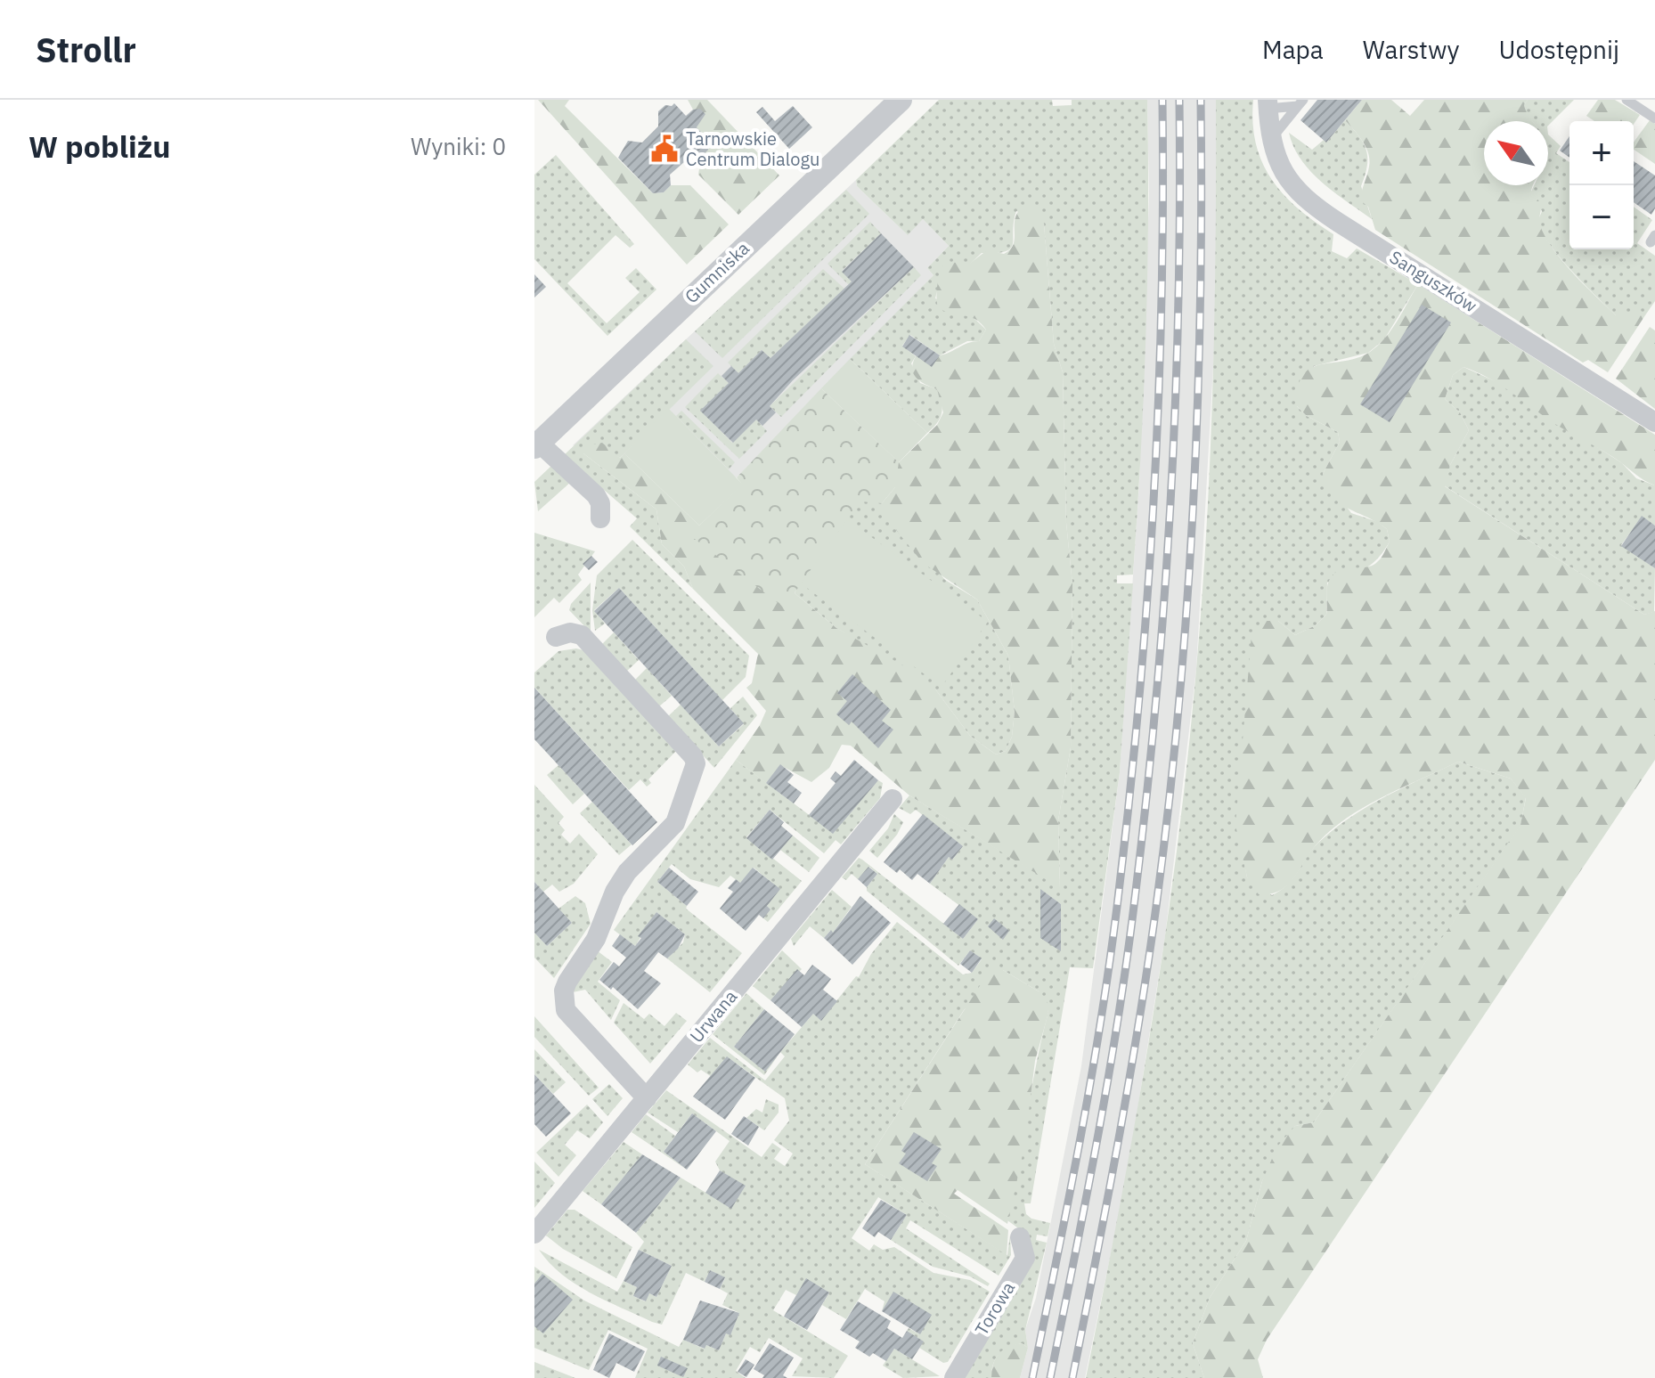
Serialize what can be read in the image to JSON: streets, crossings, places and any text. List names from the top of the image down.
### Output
{
  "streets": {
    "street": [
      "Gumniska",
      "Sanguszków",
      "Urwana",
      "Torowa"
    ]
  },
  "places": {
    "public building": ["Tarnowskie Centrum Dialogu"]
  },
  "north": "top left",
  "page": {
    "header": "Strollr",
    "nav": ["Mapa", "Warstwy", "Udostępnij"],
    "heading": ["W pobliżu", "Wyniki: 0"],
    "map_buttons": ["+", "−"]
  }
}
